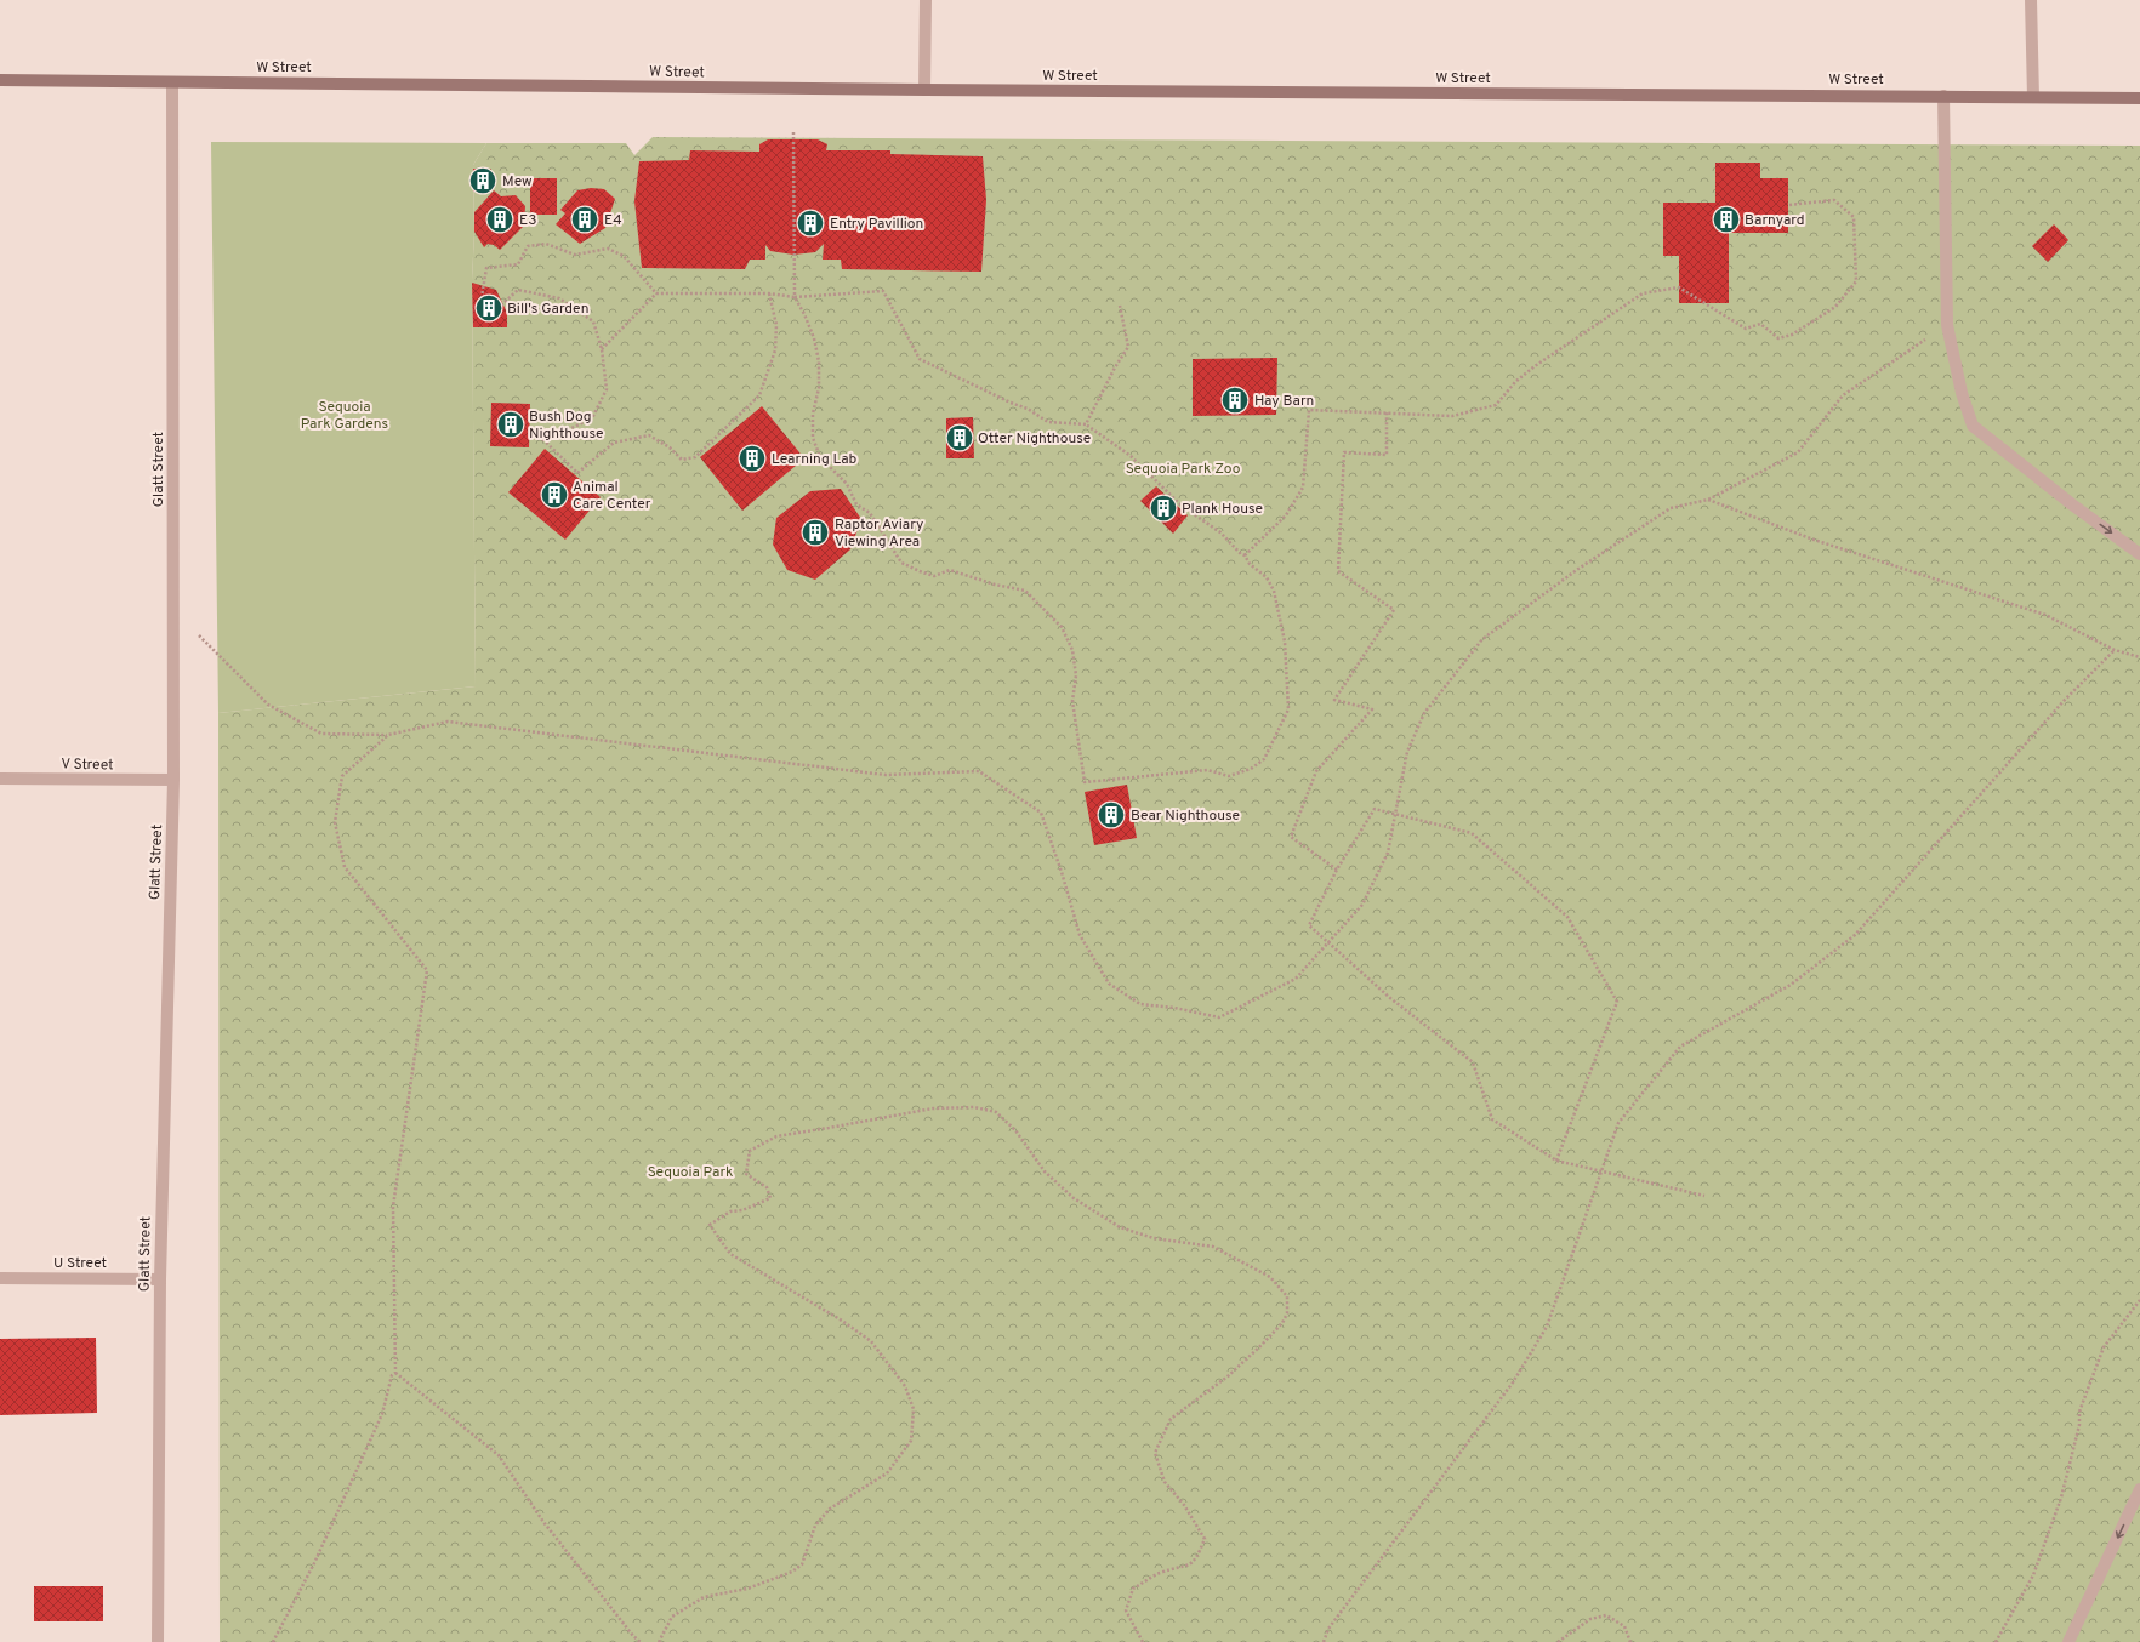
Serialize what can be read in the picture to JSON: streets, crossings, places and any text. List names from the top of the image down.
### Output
{
  "streets": {
    "main road": ["W Street"],
    "street": ["Glatt Street", "V Street", "U Street"]
  },
  "crossings": [
    ["W Street", "Glatt Street"],
    ["Glatt Street", "V Street"],
    ["Glatt Street", "U Street"]
  ],
  "parks": ["Sequoia Park Gardens", "Sequoia Park Zoo", "Sequoia Park"],
  "places": {
    "building": [
      "Mew",
      "E3",
      "E4",
      "Barnyard",
      "Entry Pavillion",
      "Bill's Garden",
      "Hay Barn",
      "Bush Dog Nighthouse",
      "Otter Nighthouse",
      "Learning Lab",
      "Animal Care Center",
      "Plank House",
      "Raptor Aviary Viewing Area",
      "Bear Nighthouse"
    ]
  }
}
